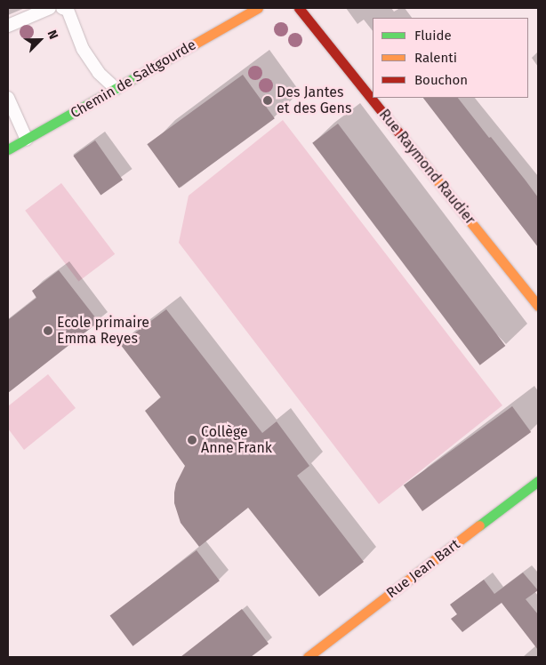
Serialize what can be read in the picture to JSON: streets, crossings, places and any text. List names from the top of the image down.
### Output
{
  "streets": {
    "street": ["Chemin de Saltgourde", "Rue Raymond Raudier", "Rue Jean Bart"]
  },
  "places": ["Des Jantes et des Gens", "Ecole primaire Emma Reyes", "Collège Anne Frank"],
  "legend": ["Fluide", "Ralenti", "Bouchon"],
  "north": "top right"
}
